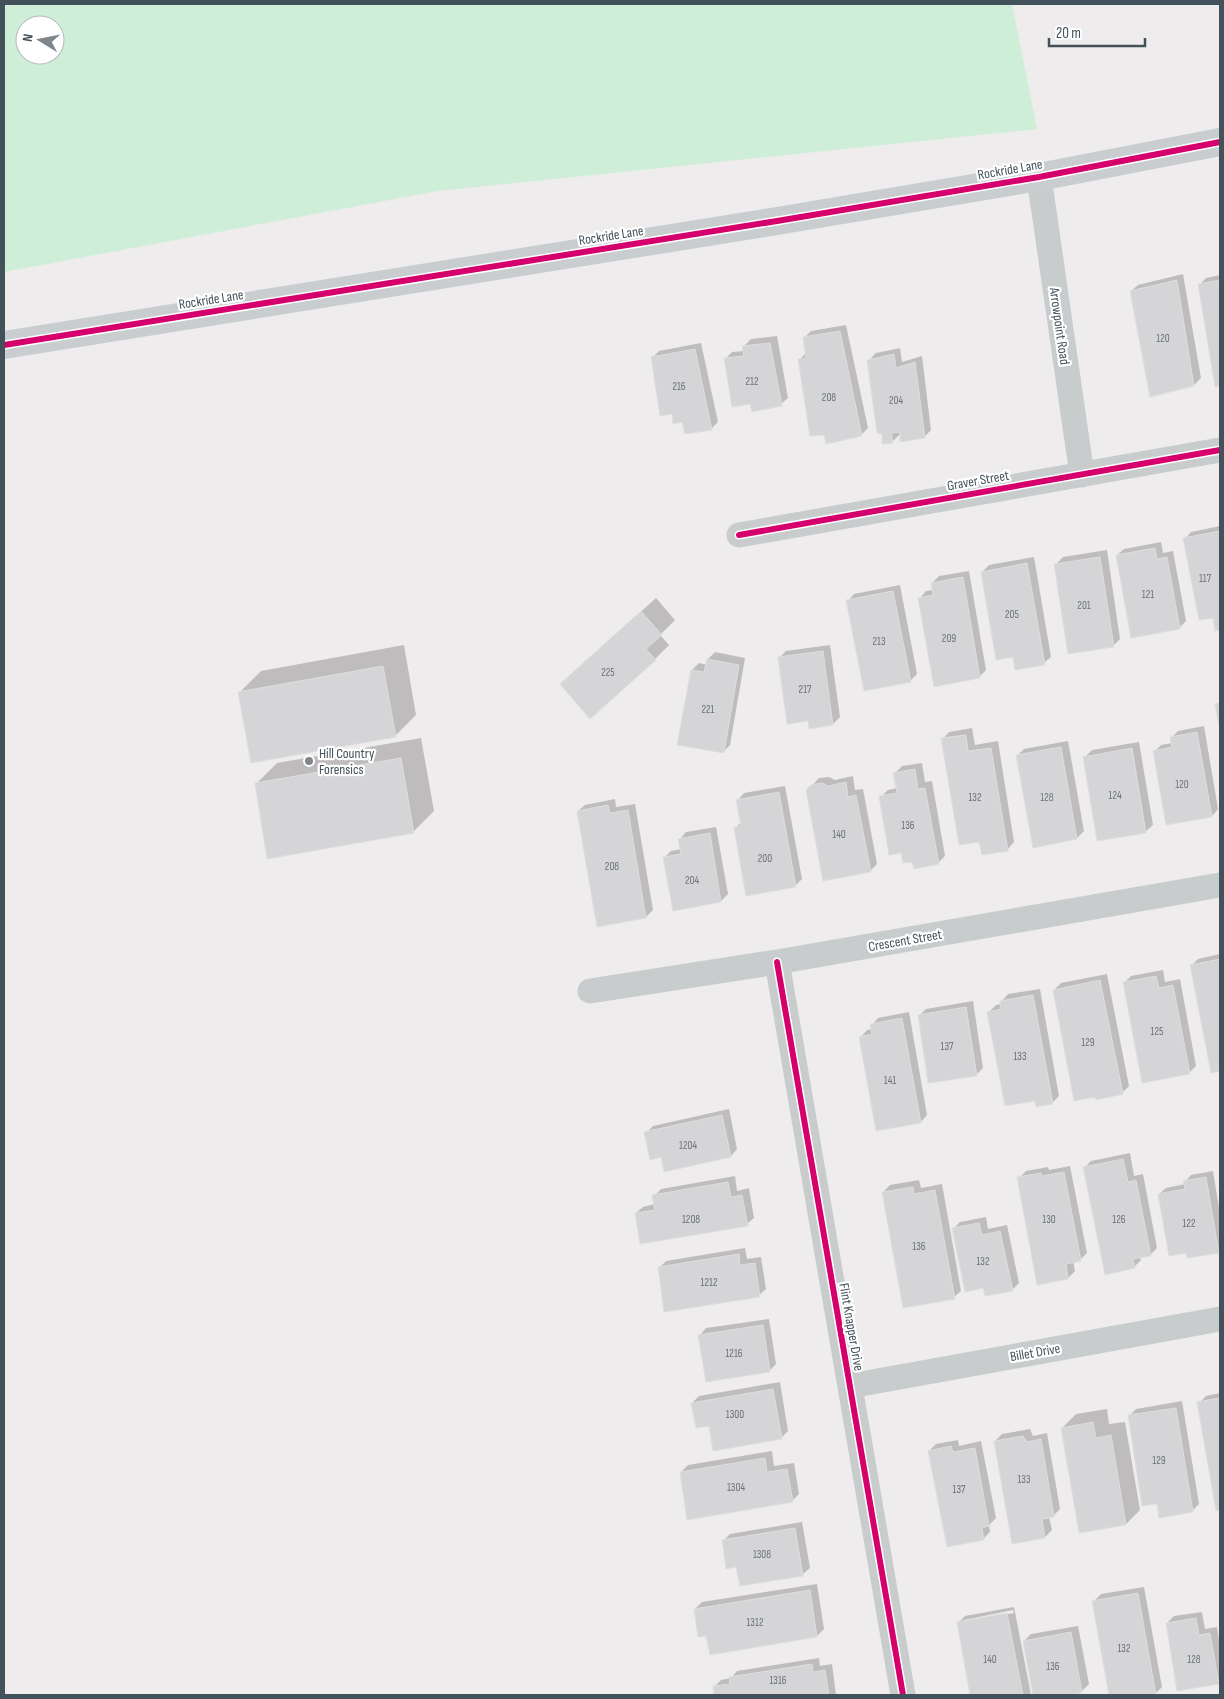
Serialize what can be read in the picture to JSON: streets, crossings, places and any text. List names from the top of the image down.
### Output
{
  "streets": {
    "street": [
      "Rockride Lane",
      "Arrowpoint Road",
      "Graver Street",
      "Crescent Street",
      "Flint Knapper Drive",
      "Billet Drive"
    ]
  },
  "crossings": [
    ["Rockride Lane", "Arrowpoint Road"],
    ["Arrowpoint Road", "Graver Street"],
    ["Crescent Street", "Flint Knapper Drive"],
    ["Flint Knapper Drive", "Billet Drive"]
  ],
  "places": ["Hill Country Forensics"],
  "house_numbers": [
    "120",
    "212",
    "216",
    "208",
    "204",
    "117",
    "121",
    "201",
    "205",
    "209",
    "213",
    "225",
    "217",
    "221",
    "120",
    "124",
    "132",
    "128",
    "136",
    "140",
    "200",
    "208",
    "204",
    "125",
    "129",
    "137",
    "133",
    "141",
    "1204",
    "1208",
    "130",
    "126",
    "122",
    "136",
    "132",
    "1212",
    "1216",
    "1300",
    "129",
    "133",
    "1304",
    "137",
    "1308",
    "1312",
    "132",
    "140",
    "128",
    "136",
    "1316"
  ],
  "scale_bar": "20 m",
  "north": "left"
}
